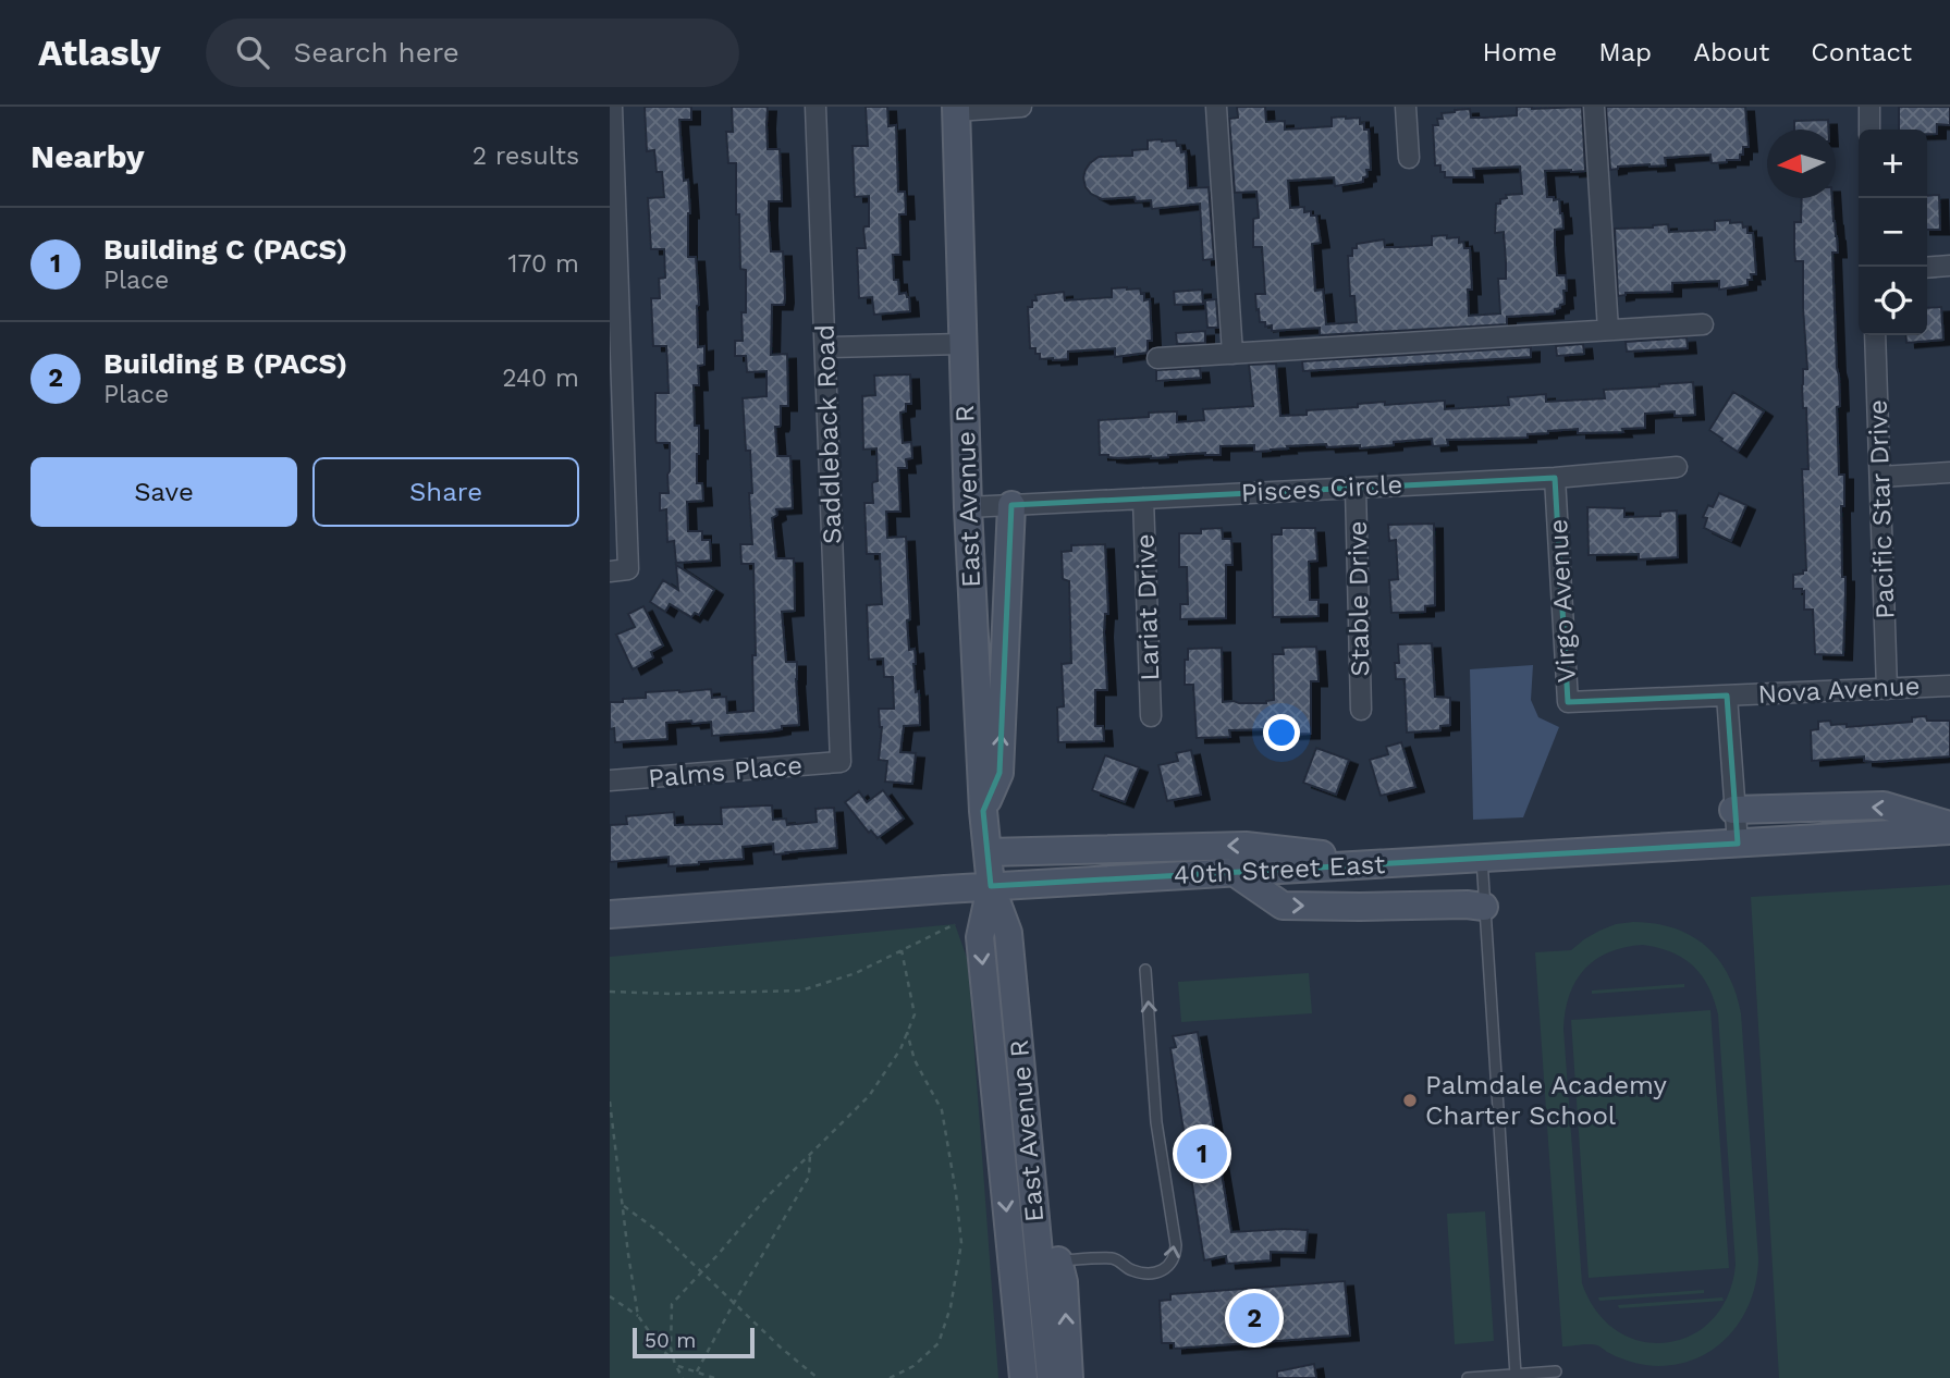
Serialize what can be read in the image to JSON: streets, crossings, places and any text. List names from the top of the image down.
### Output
{
  "streets": {
    "main road": ["East Avenue R", "40th Street East"],
    "street": [
      "Saddleback Road",
      "Pisces Circle",
      "Pacific Star Drive",
      "Stable Drive",
      "Virgo Avenue",
      "Lariat Drive",
      "Nova Avenue",
      "Palms Place"
    ]
  },
  "crossings": [
    ["Saddleback Road", "Palms Place"],
    ["Pisces Circle", "East Avenue R"],
    ["Pisces Circle", "Stable Drive"],
    ["Pisces Circle", "Virgo Avenue"],
    ["Pisces Circle", "Lariat Drive"],
    ["East Avenue R", "40th Street East"],
    ["Pacific Star Drive", "Nova Avenue"],
    ["Virgo Avenue", "Nova Avenue"]
  ],
  "places": ["Palmdale Academy Charter School"],
  "scale_bar": "50 m",
  "north": "left",
  "page": {
    "header": "Atlasly",
    "search": "Search here",
    "nav": [
      "Home",
      "Map",
      "About",
      "Contact"
    ],
    "heading": ["Nearby", "2 results"],
    "map_buttons": ["+", "−"],
    "list": [
      {
        "mark": "1",
        "name": "Building C (PACS)",
        "note": "Place",
        "value": "170 m"
      },
      {
        "mark": "2",
        "name": "Building B (PACS)",
        "note": "Place",
        "value": "240 m"
      }
    ],
    "buttons": ["Save", "Share"],
    "pins": ["1", "2"],
    "scale": "50 m"
  }
}
